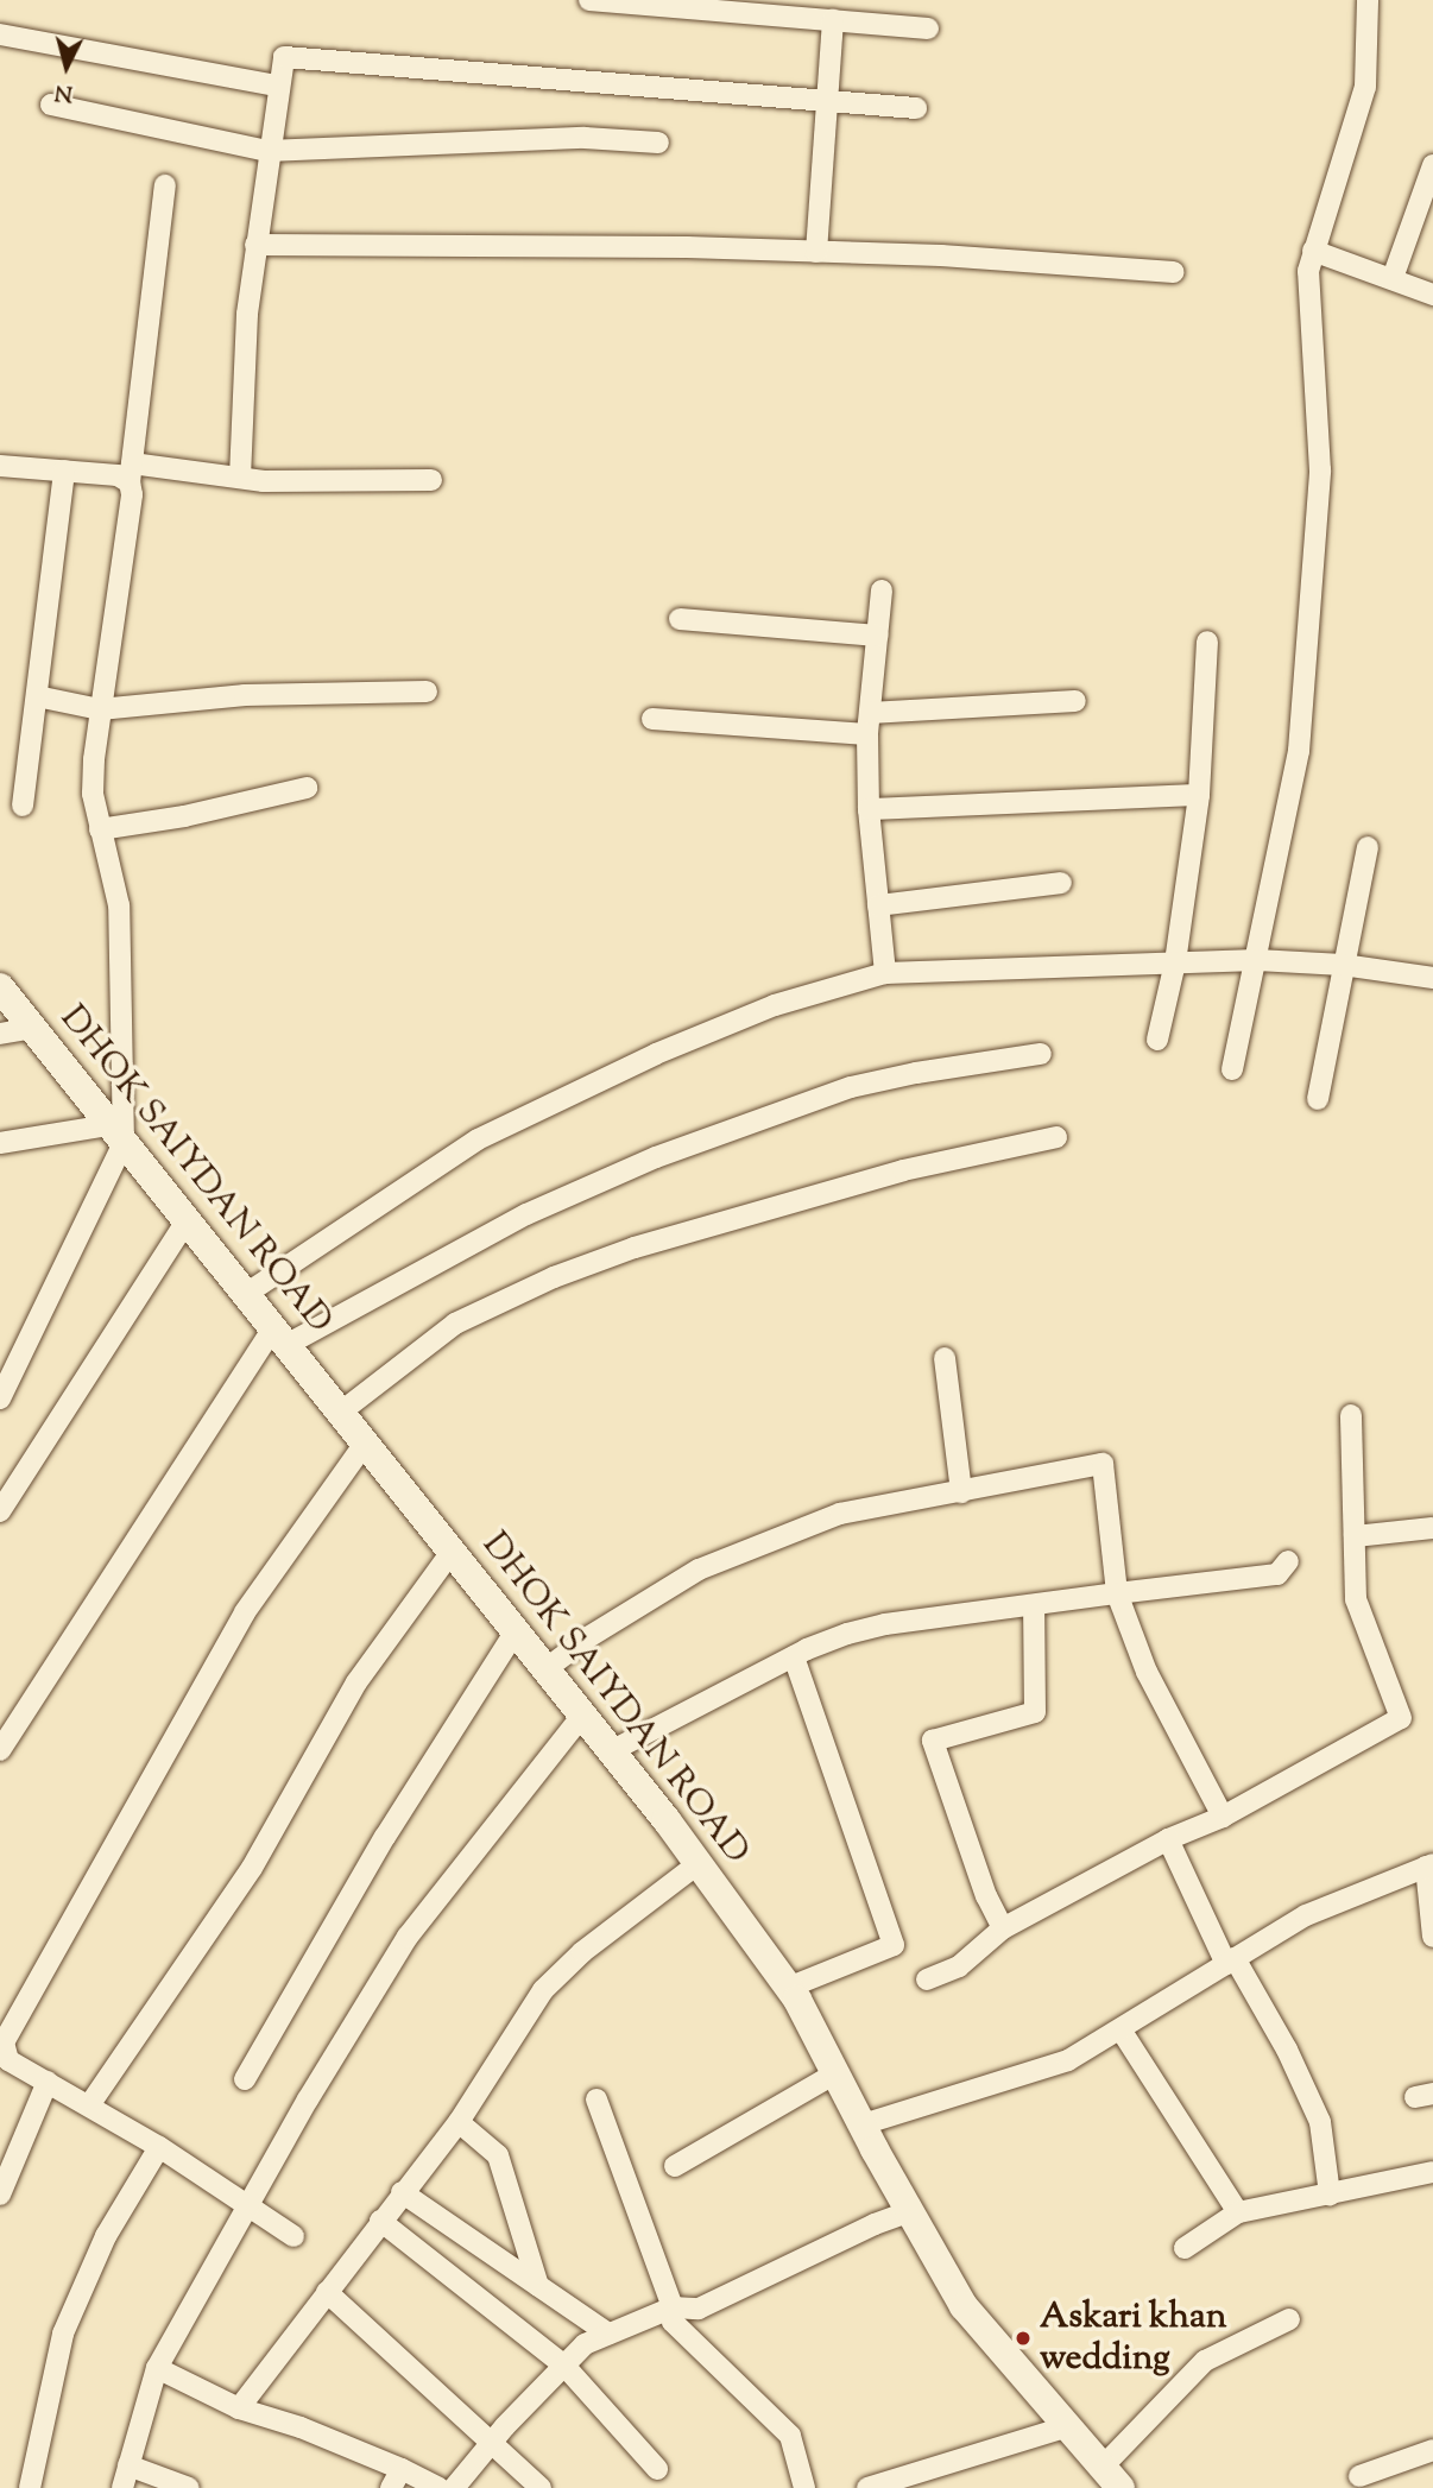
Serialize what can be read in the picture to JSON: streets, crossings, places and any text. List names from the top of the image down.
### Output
{
  "streets": {
    "main road": ["DHOK SAIYDAN ROAD"]
  },
  "places": ["Askari khan wedding"],
  "north": "bottom"
}
